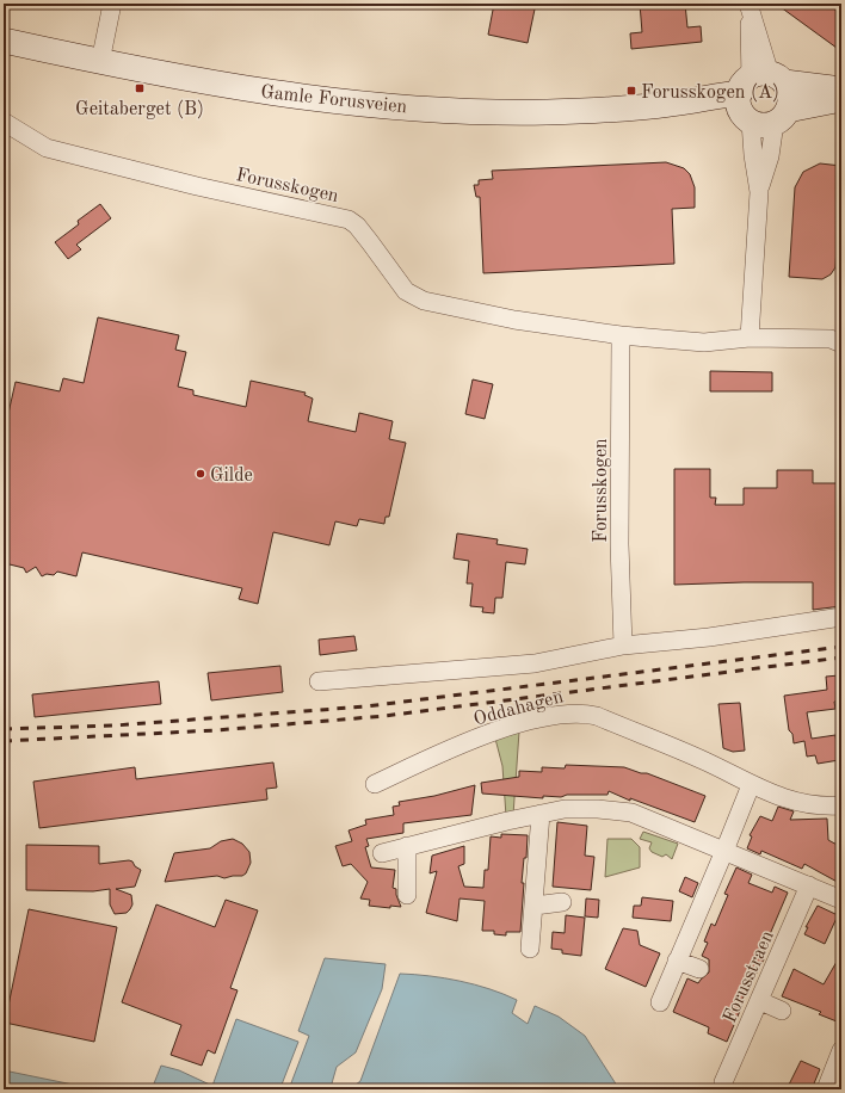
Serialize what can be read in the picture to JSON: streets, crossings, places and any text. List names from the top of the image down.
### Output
{
  "streets": {
    "main road": ["Gamle Forusveien"],
    "street": ["Forusskogen", "Oddahagen", "Forusstraen"]
  },
  "places": {
    "transit": ["Geitaberget (B)", "Forusskogen (A)"],
    "other": ["Gilde"]
  }
}
